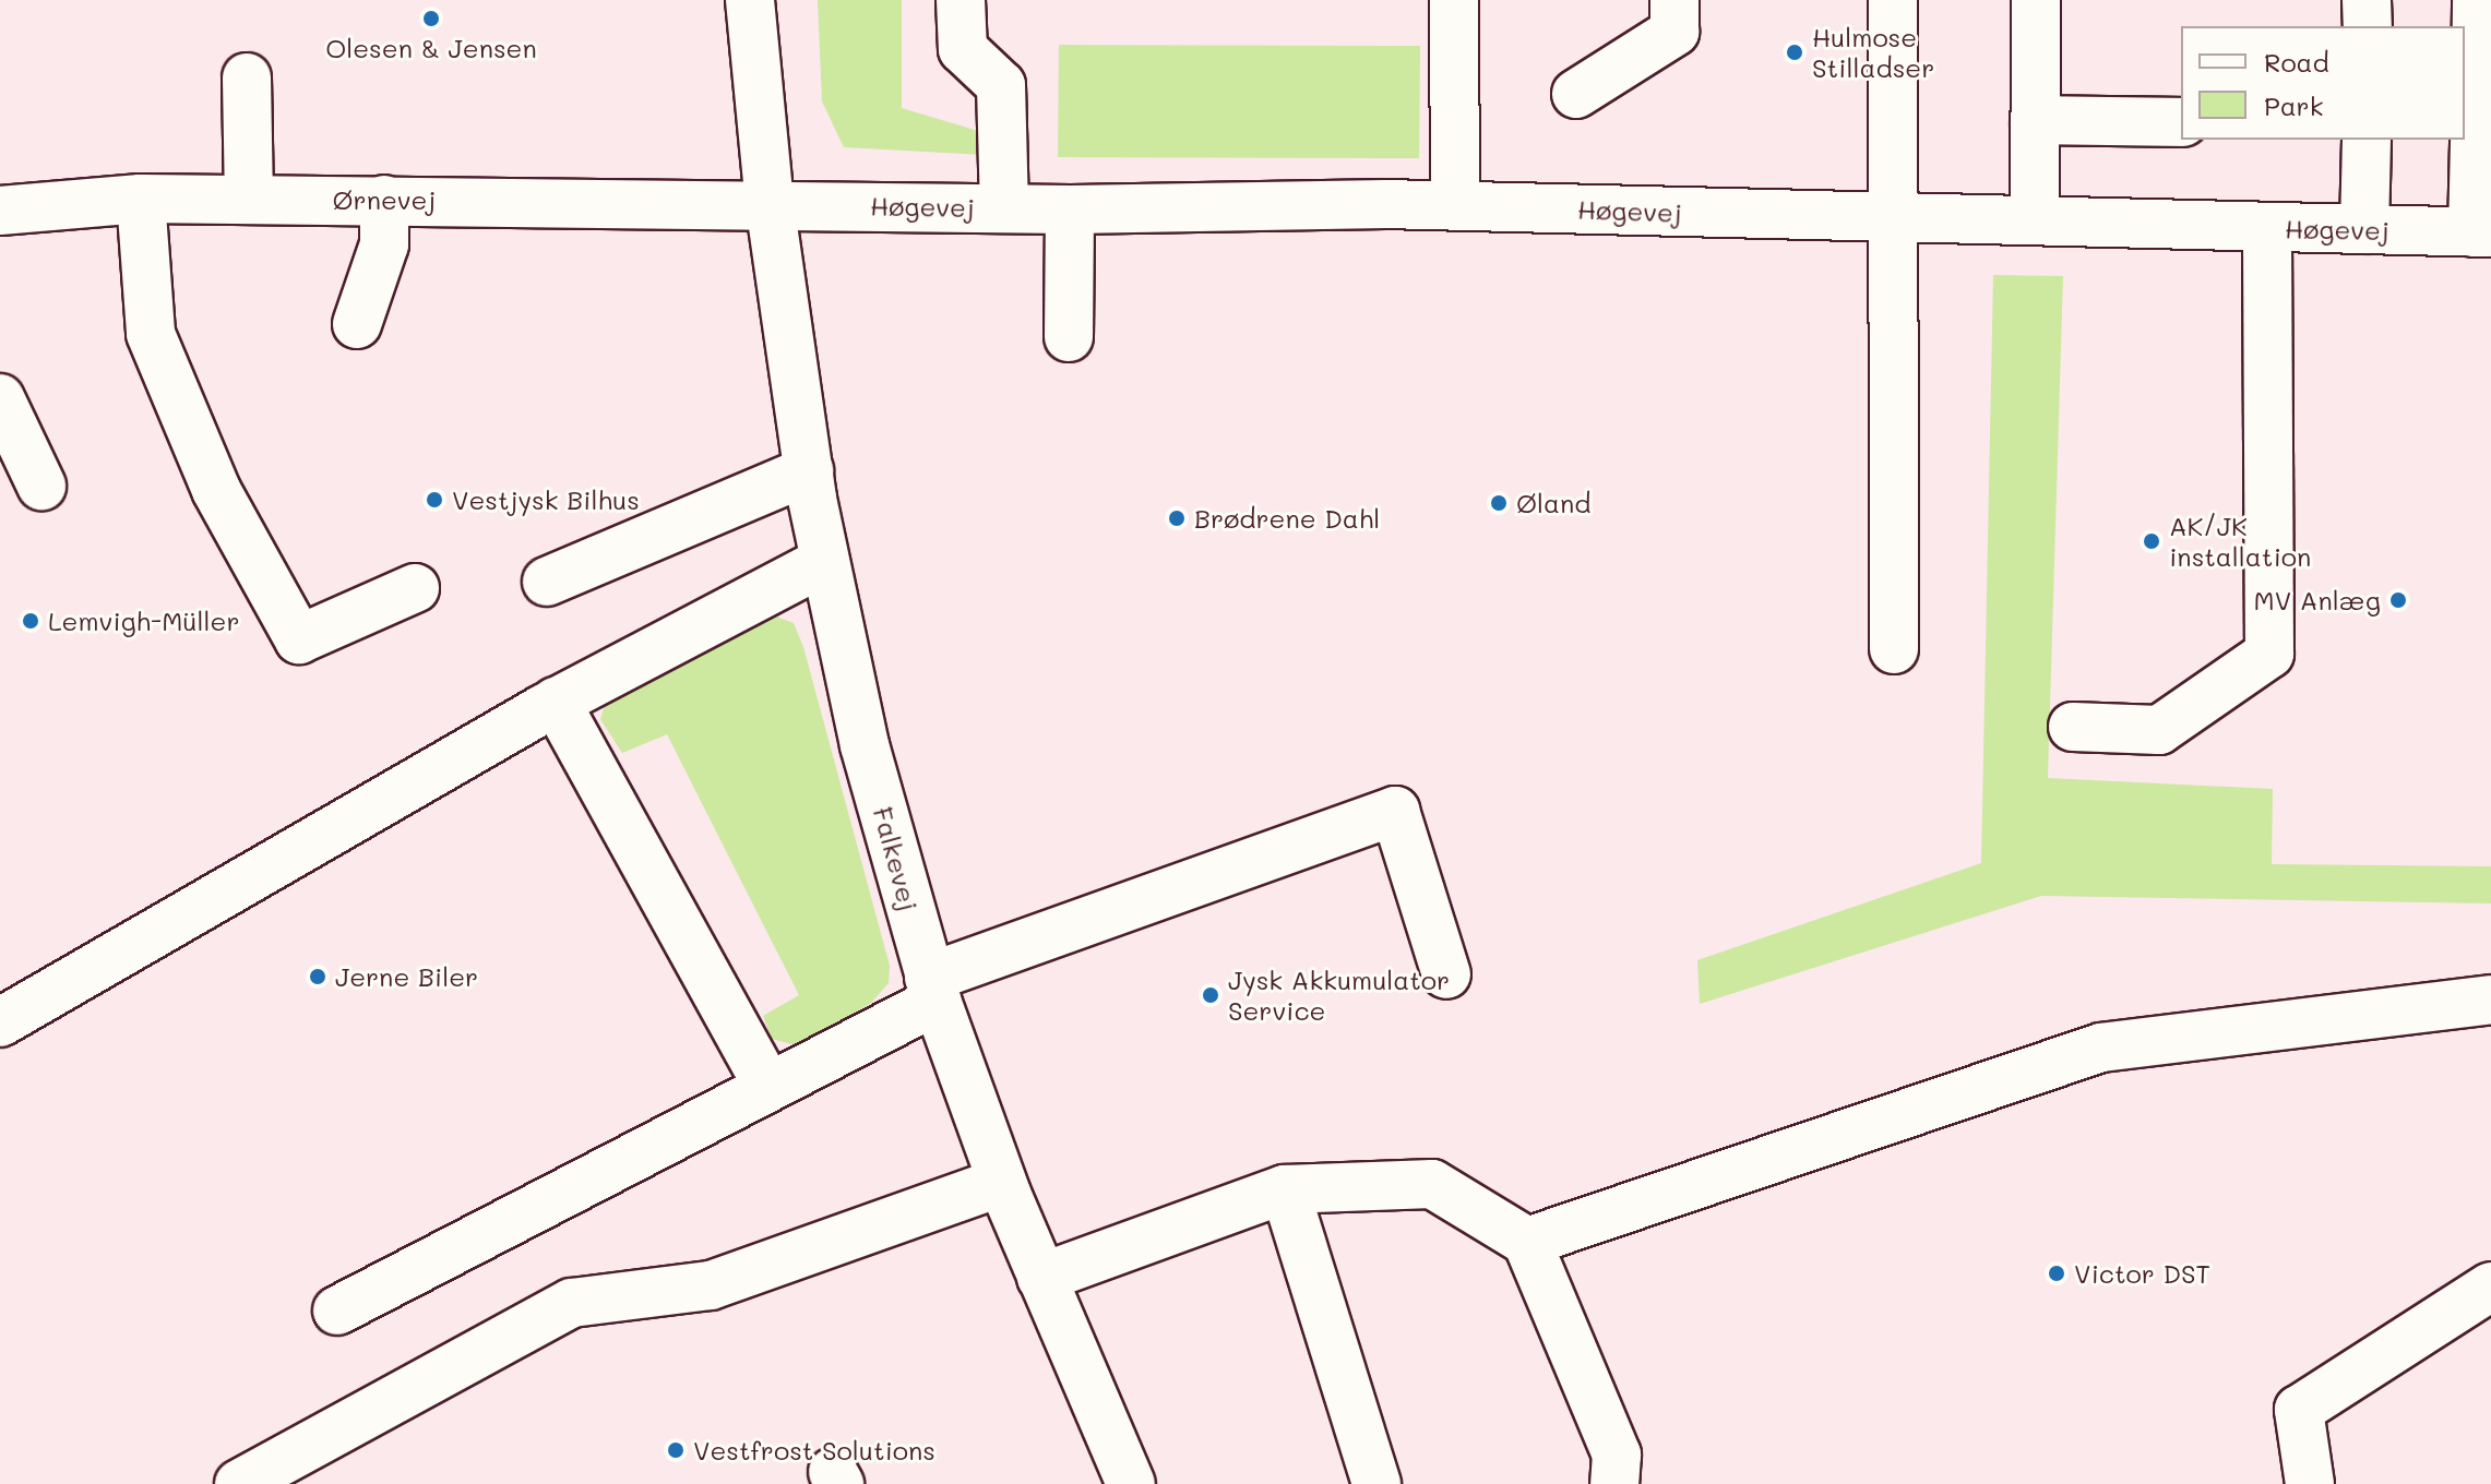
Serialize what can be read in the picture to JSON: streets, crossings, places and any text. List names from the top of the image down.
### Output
{
  "streets": {
    "street": ["Ørnevej", "Høgevej", "Falkevej"]
  },
  "crossings": [
    ["Ørnevej", "Høgevej"],
    ["Ørnevej", "Falkevej"],
    ["Høgevej", "Falkevej"]
  ],
  "places": [
    "Olesen & Jensen",
    "Hulmose Stilladser",
    "Vestjysk Bilhus",
    "Øland",
    "Brødrene Dahl",
    "AK/JK installation",
    "MV Anlæg",
    "Lemvigh-Müller",
    "Jerne Biler",
    "Jysk Akkumulator Service",
    "Victor DST",
    "Vestfrost Solutions"
  ],
  "legend": ["Road", "Park"]
}
